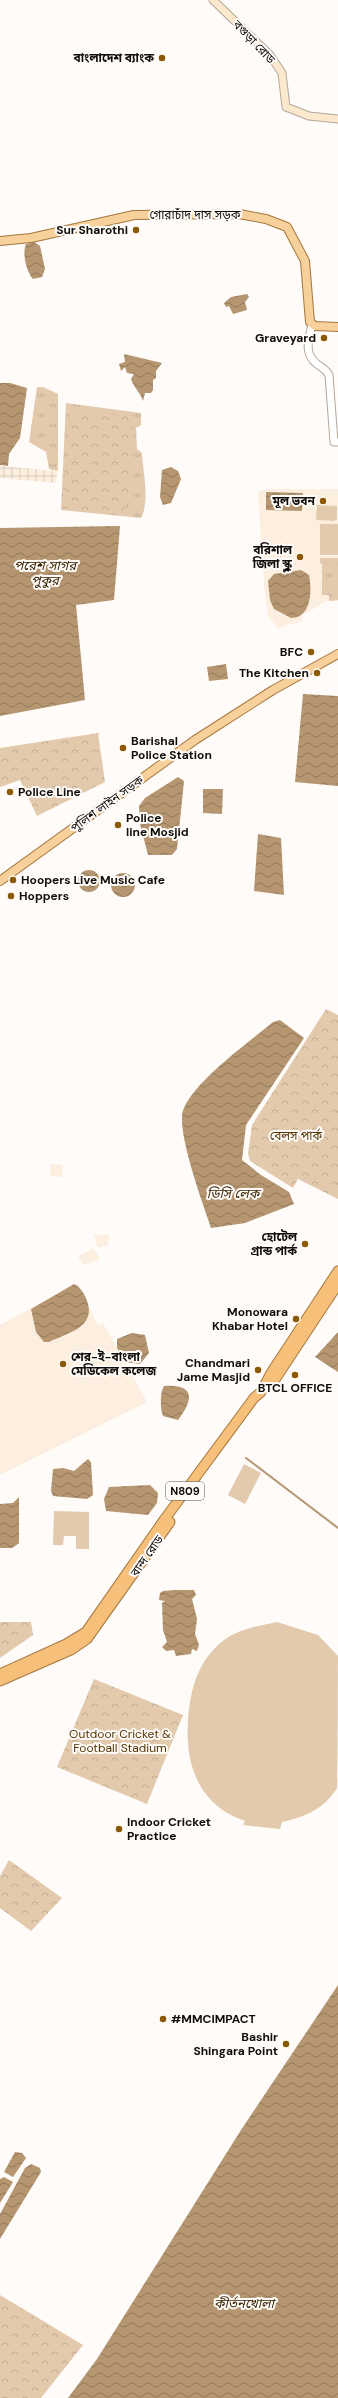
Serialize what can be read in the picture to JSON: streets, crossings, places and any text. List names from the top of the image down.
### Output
{
  "streets": {
    "highway": ["N809", "বান্দ রোড"],
    "main road": ["বগুড়া রোড", "গোরাচাঁদ দাস সড়ক", "পুলিশ লাইন সড়ক"]
  },
  "water": ["পরেশ সাগর পুকুর", "ডিসি লেক", "কীর্তনখোলা"],
  "parks": ["বেলস পার্ক", "Outdoor Cricket & Football Stadium"],
  "places": [
    "বাংলাদেশ ব্যাংক",
    "Sur Sharothi",
    "Graveyard",
    "মূল ভবন",
    "বরিশাল জিলা স্কুল",
    "BFC",
    "The Kitchen",
    "Barishal Police Station",
    "Police Line",
    "Police line Mosjid",
    "Hoopers Live Music Cafe",
    "Hoppers",
    "হোটেল গ্রান্ড পার্ক",
    "Monowara Khabar Hotel",
    "শের-ই-বাংলা মেডিকেল কলেজ",
    "Chandmari Jame Masjid",
    "BTCL OFFICE",
    "Indoor Cricket Practice",
    "#MMCIMPACT",
    "Bashir Shingara Point"
  ]
}
